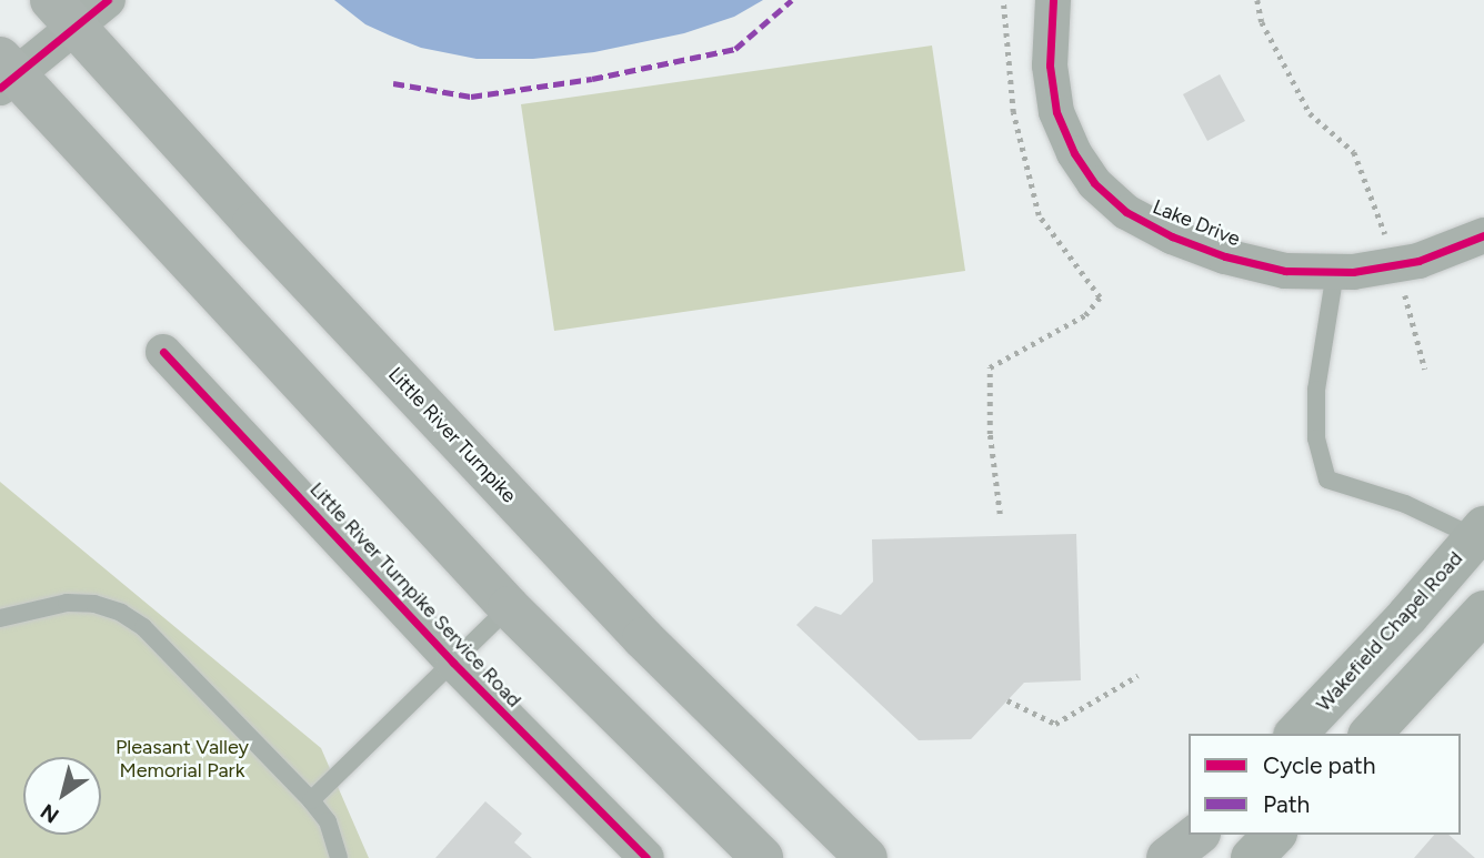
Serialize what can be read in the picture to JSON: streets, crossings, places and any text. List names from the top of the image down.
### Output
{
  "streets": {
    "main road": ["Little River Turnpike", "Wakefield Chapel Road"],
    "street": ["Lake Drive", "Little River Turnpike Service Road"]
  },
  "parks": ["Pleasant Valley Memorial Park"],
  "legend": ["Cycle path", "Path"],
  "north": "bottom left"
}
